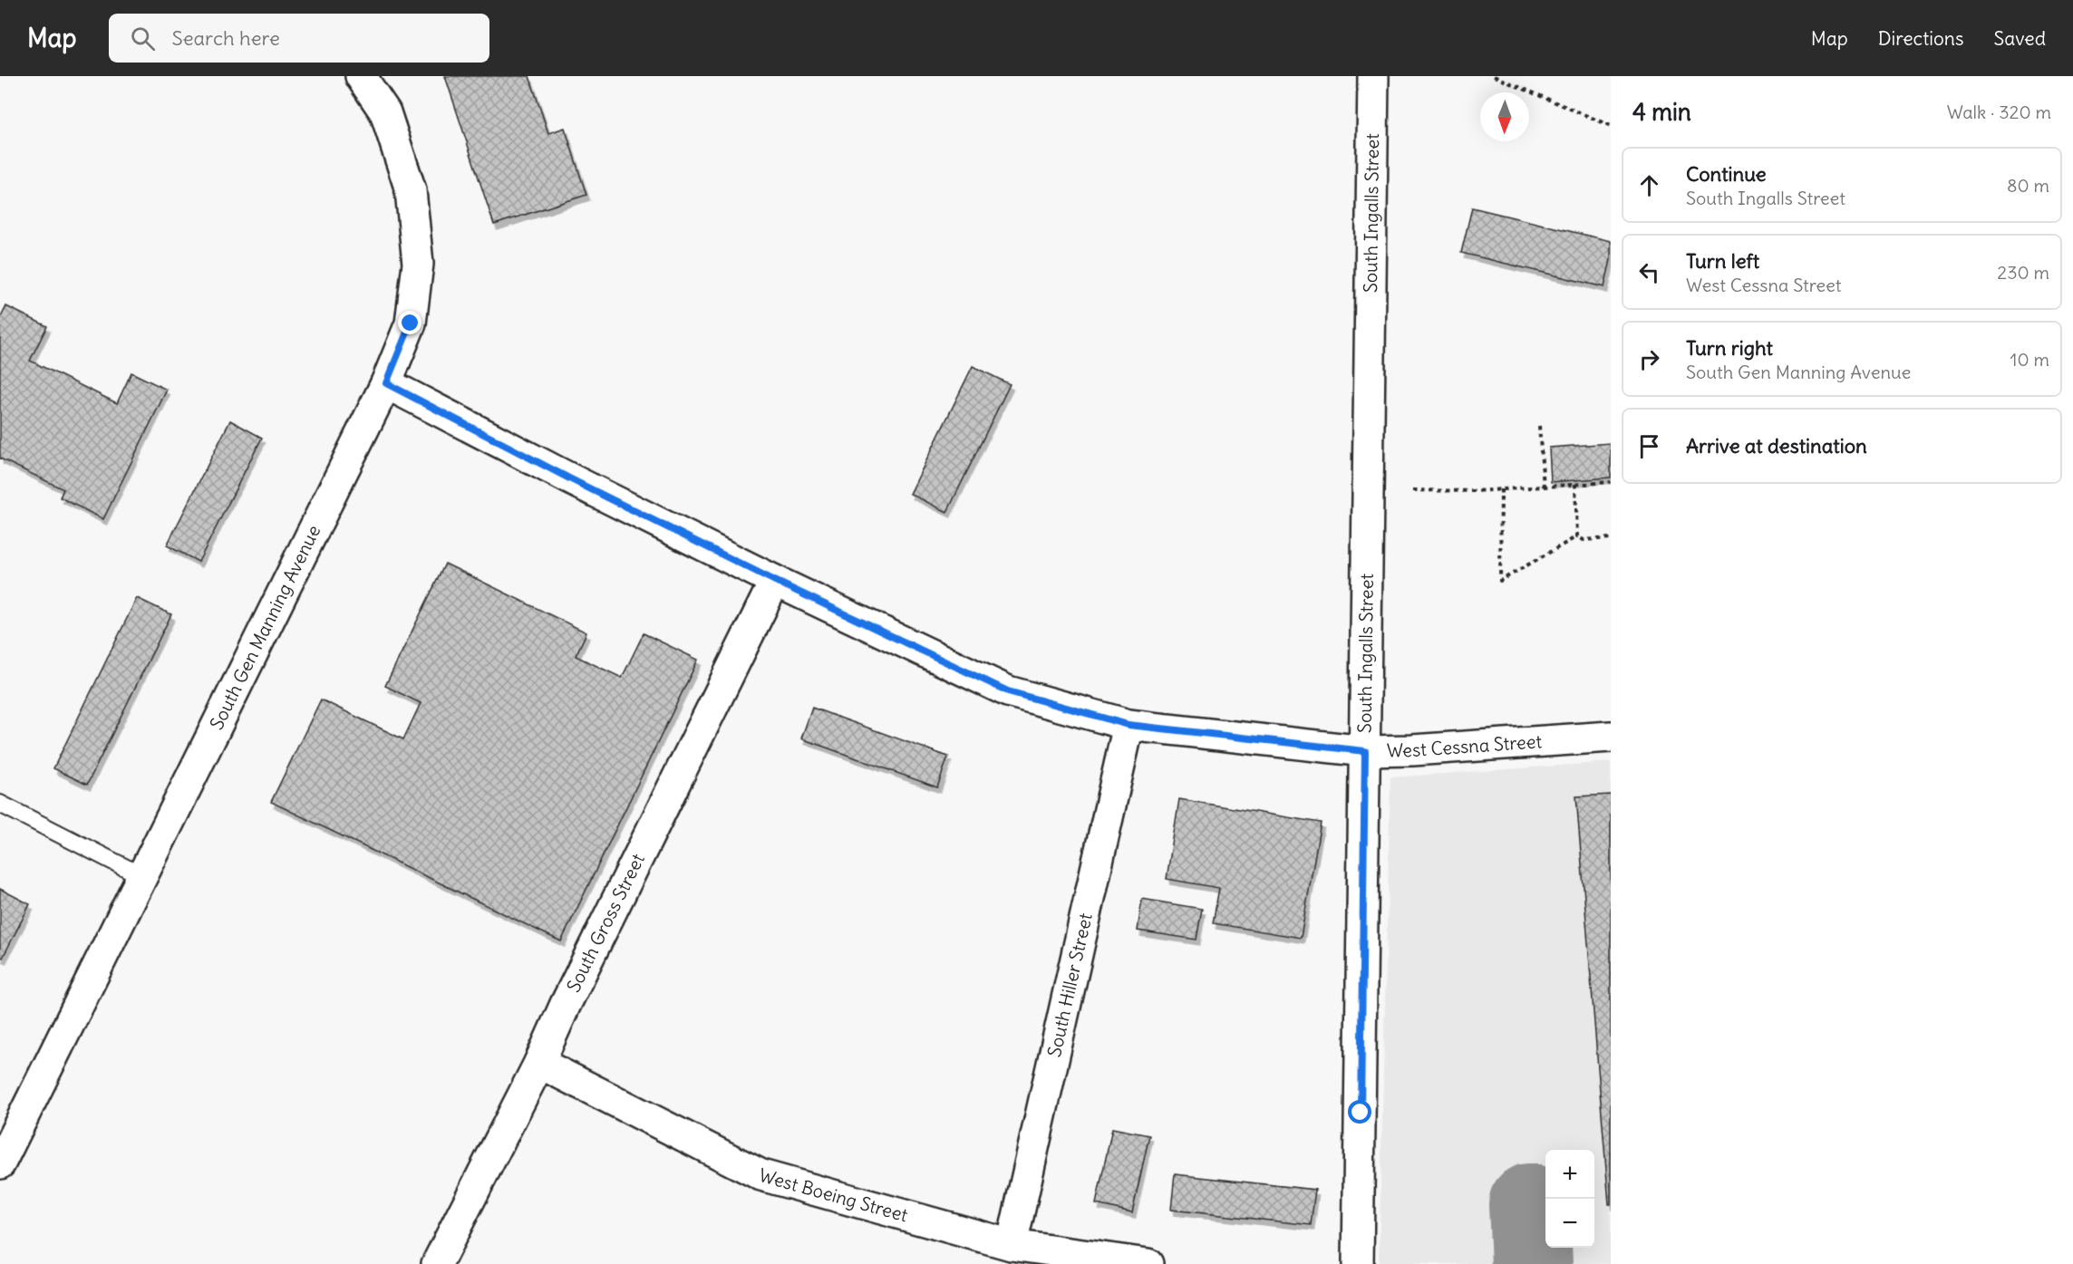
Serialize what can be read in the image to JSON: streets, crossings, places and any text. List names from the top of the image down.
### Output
{
  "streets": {
    "street": [
      "South Ingalls Street",
      "South Gen Manning Avenue",
      "West Cessna Street",
      "South Gross Street",
      "South Hiller Street",
      "West Boeing Street"
    ]
  },
  "crossings": [
    ["South Ingalls Street", "West Cessna Street"],
    ["South Gen Manning Avenue", "West Cessna Street"],
    ["West Cessna Street", "South Gross Street"],
    ["West Cessna Street", "South Hiller Street"],
    ["South Gross Street", "West Boeing Street"],
    ["South Hiller Street", "West Boeing Street"]
  ],
  "north": "bottom",
  "page": {
    "header": "Map",
    "search": "Search here",
    "nav": ["Map", "Directions", "Saved"],
    "heading": ["4 min", "Walk · 320 m"],
    "list": [
      ["Continue", "South Ingalls Street", "80 m"],
      ["Turn left", "West Cessna Street", "230 m"],
      ["Turn right", "South Gen Manning Avenue", "10 m"],
      "Arrive at destination"
    ],
    "map_buttons": ["+", "−"]
  }
}
